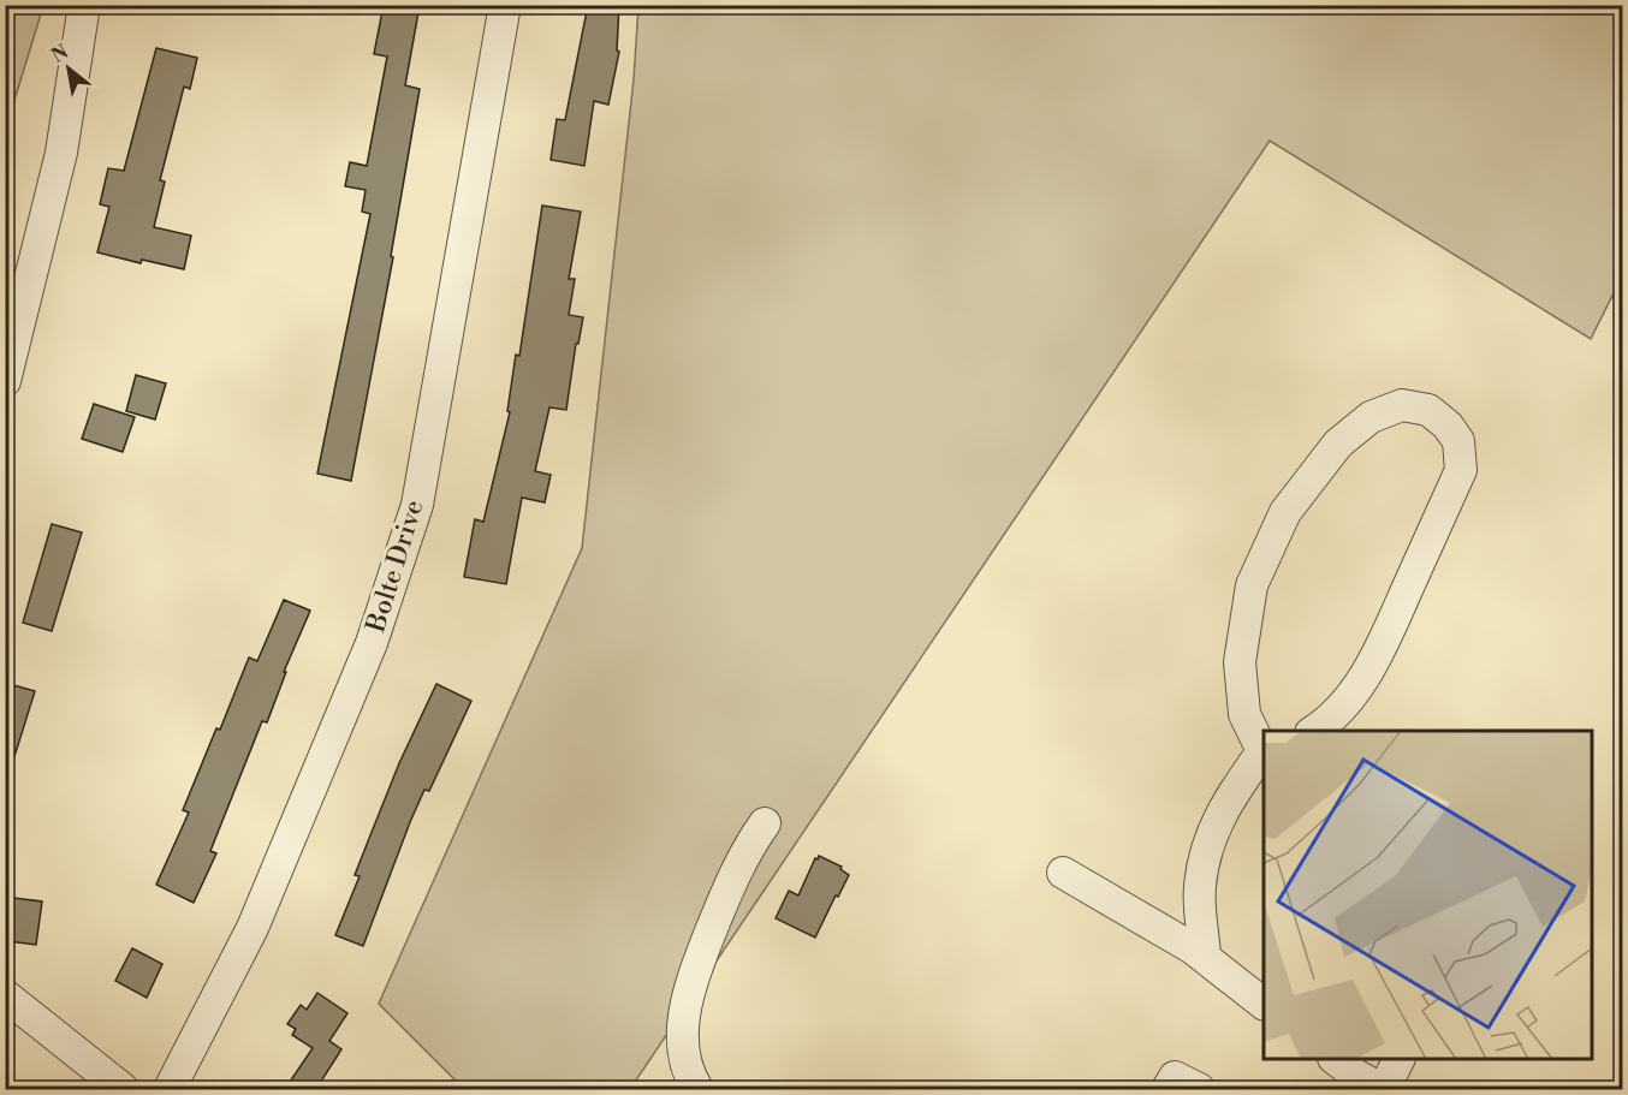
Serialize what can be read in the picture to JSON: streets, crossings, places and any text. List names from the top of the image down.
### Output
{
  "streets": {
    "street": ["Bolte Drive"]
  },
  "north": "top left"
}
